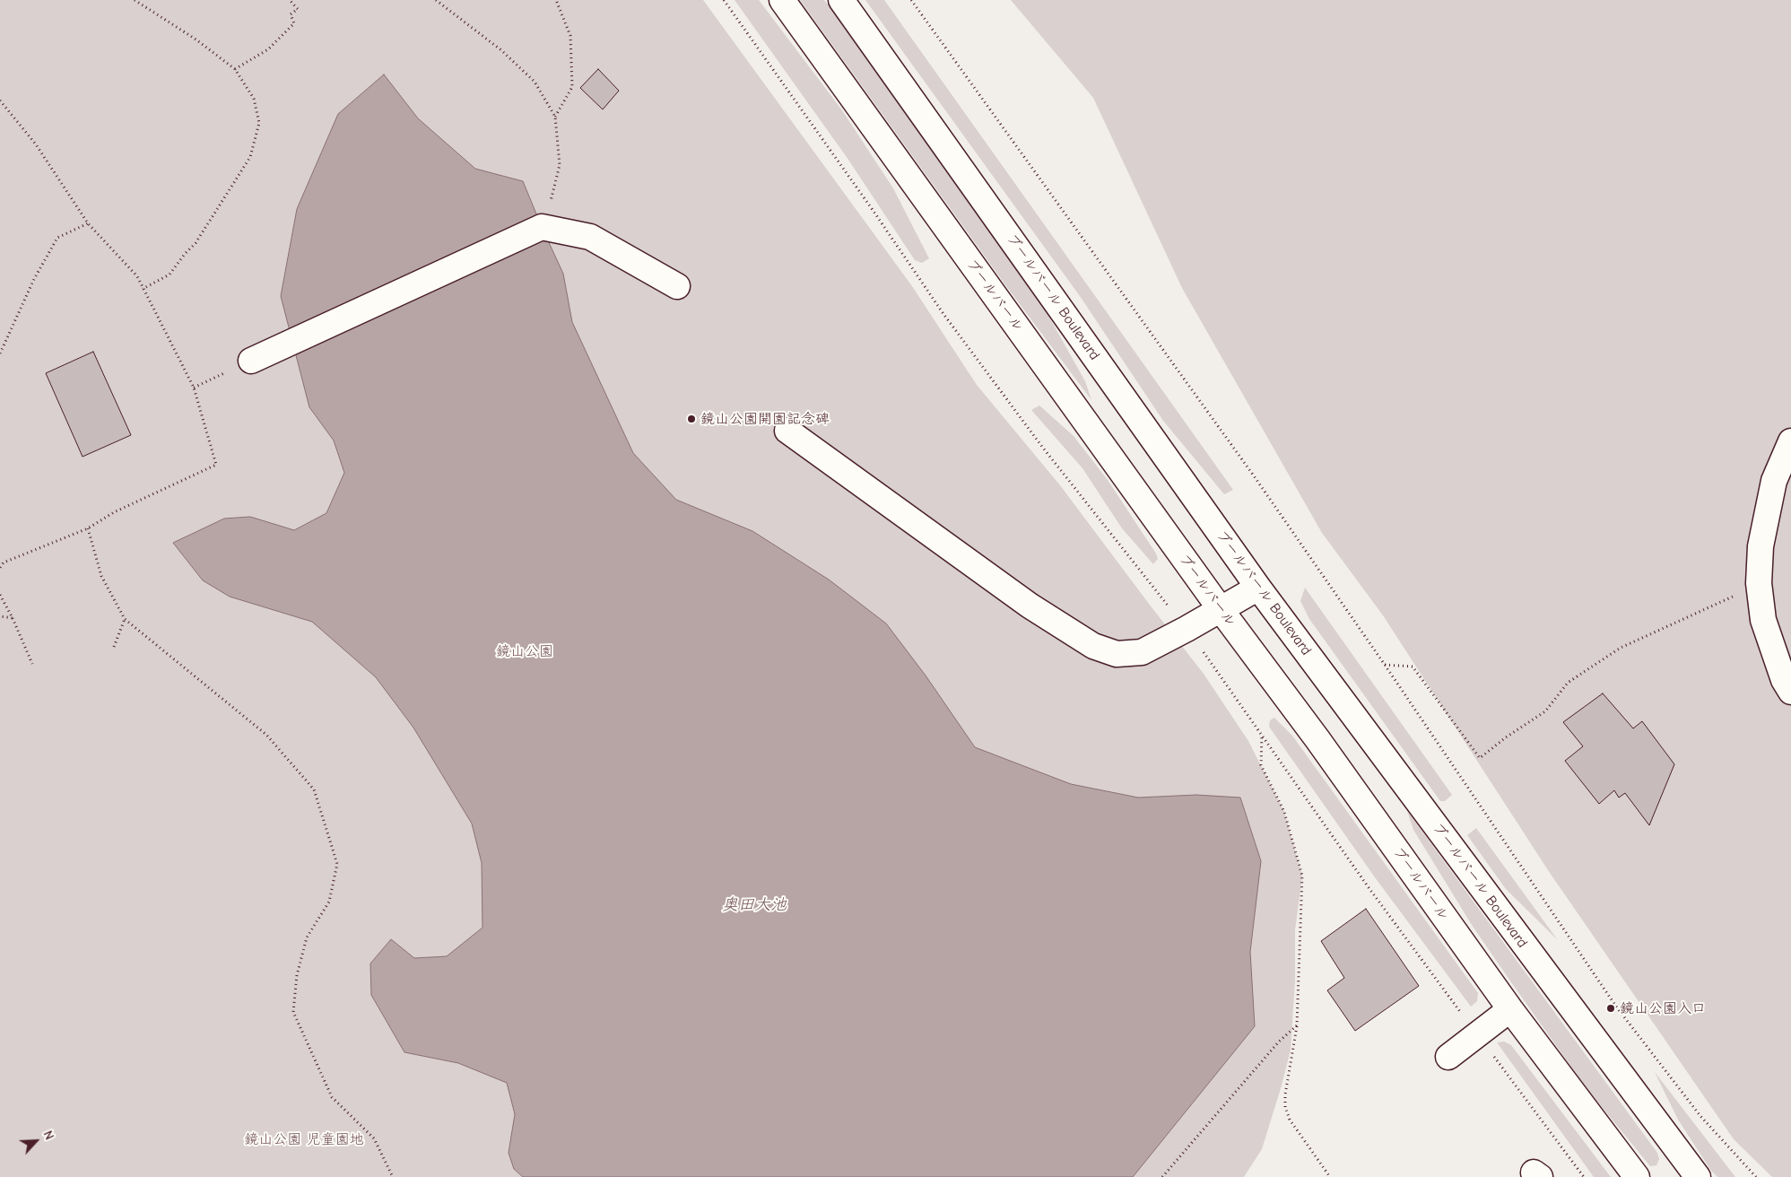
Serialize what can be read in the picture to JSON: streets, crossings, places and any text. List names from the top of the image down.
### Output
{
  "streets": {
    "street": ["ブールバール", "ブールバール Boulevard"]
  },
  "water": ["奥田大池"],
  "parks": ["鏡山公園", "鏡山公園 児童園地"],
  "places": ["鏡山公園開園記念碑", "鏡山公園入口"],
  "north": "top right"
}
